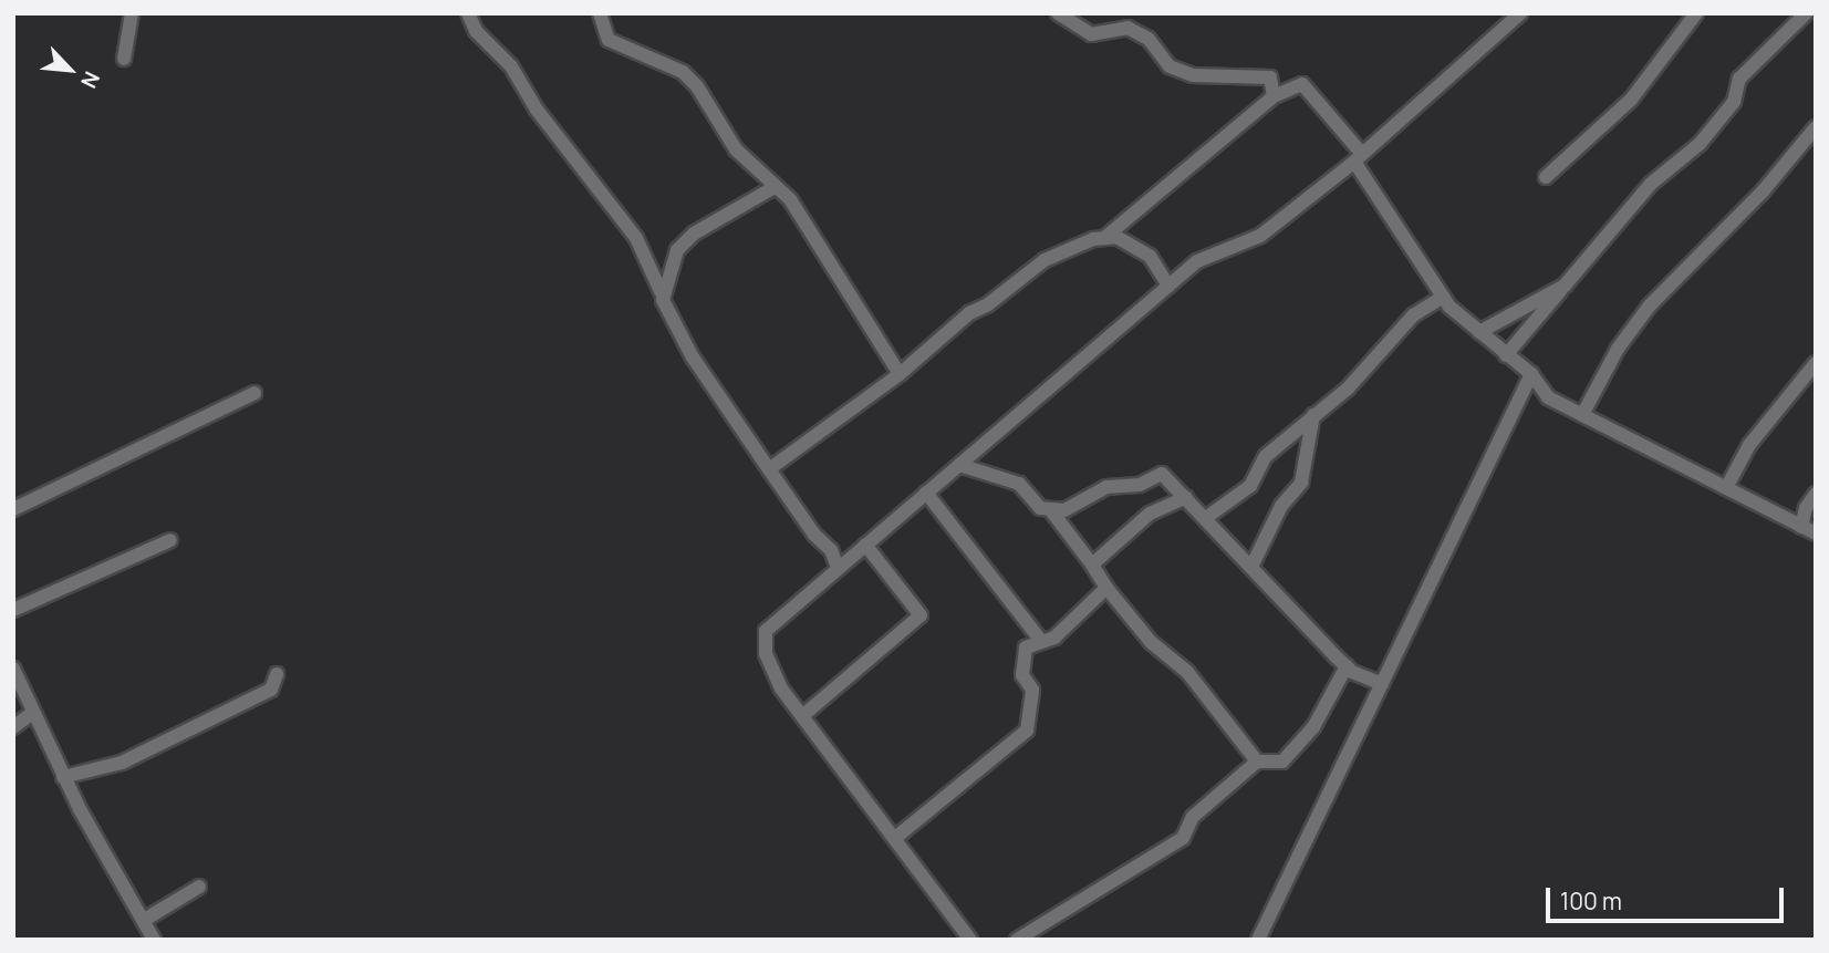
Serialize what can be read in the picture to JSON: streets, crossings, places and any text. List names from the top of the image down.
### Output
{
  "scale_bar": "100 m",
  "north": "bottom right"
}
